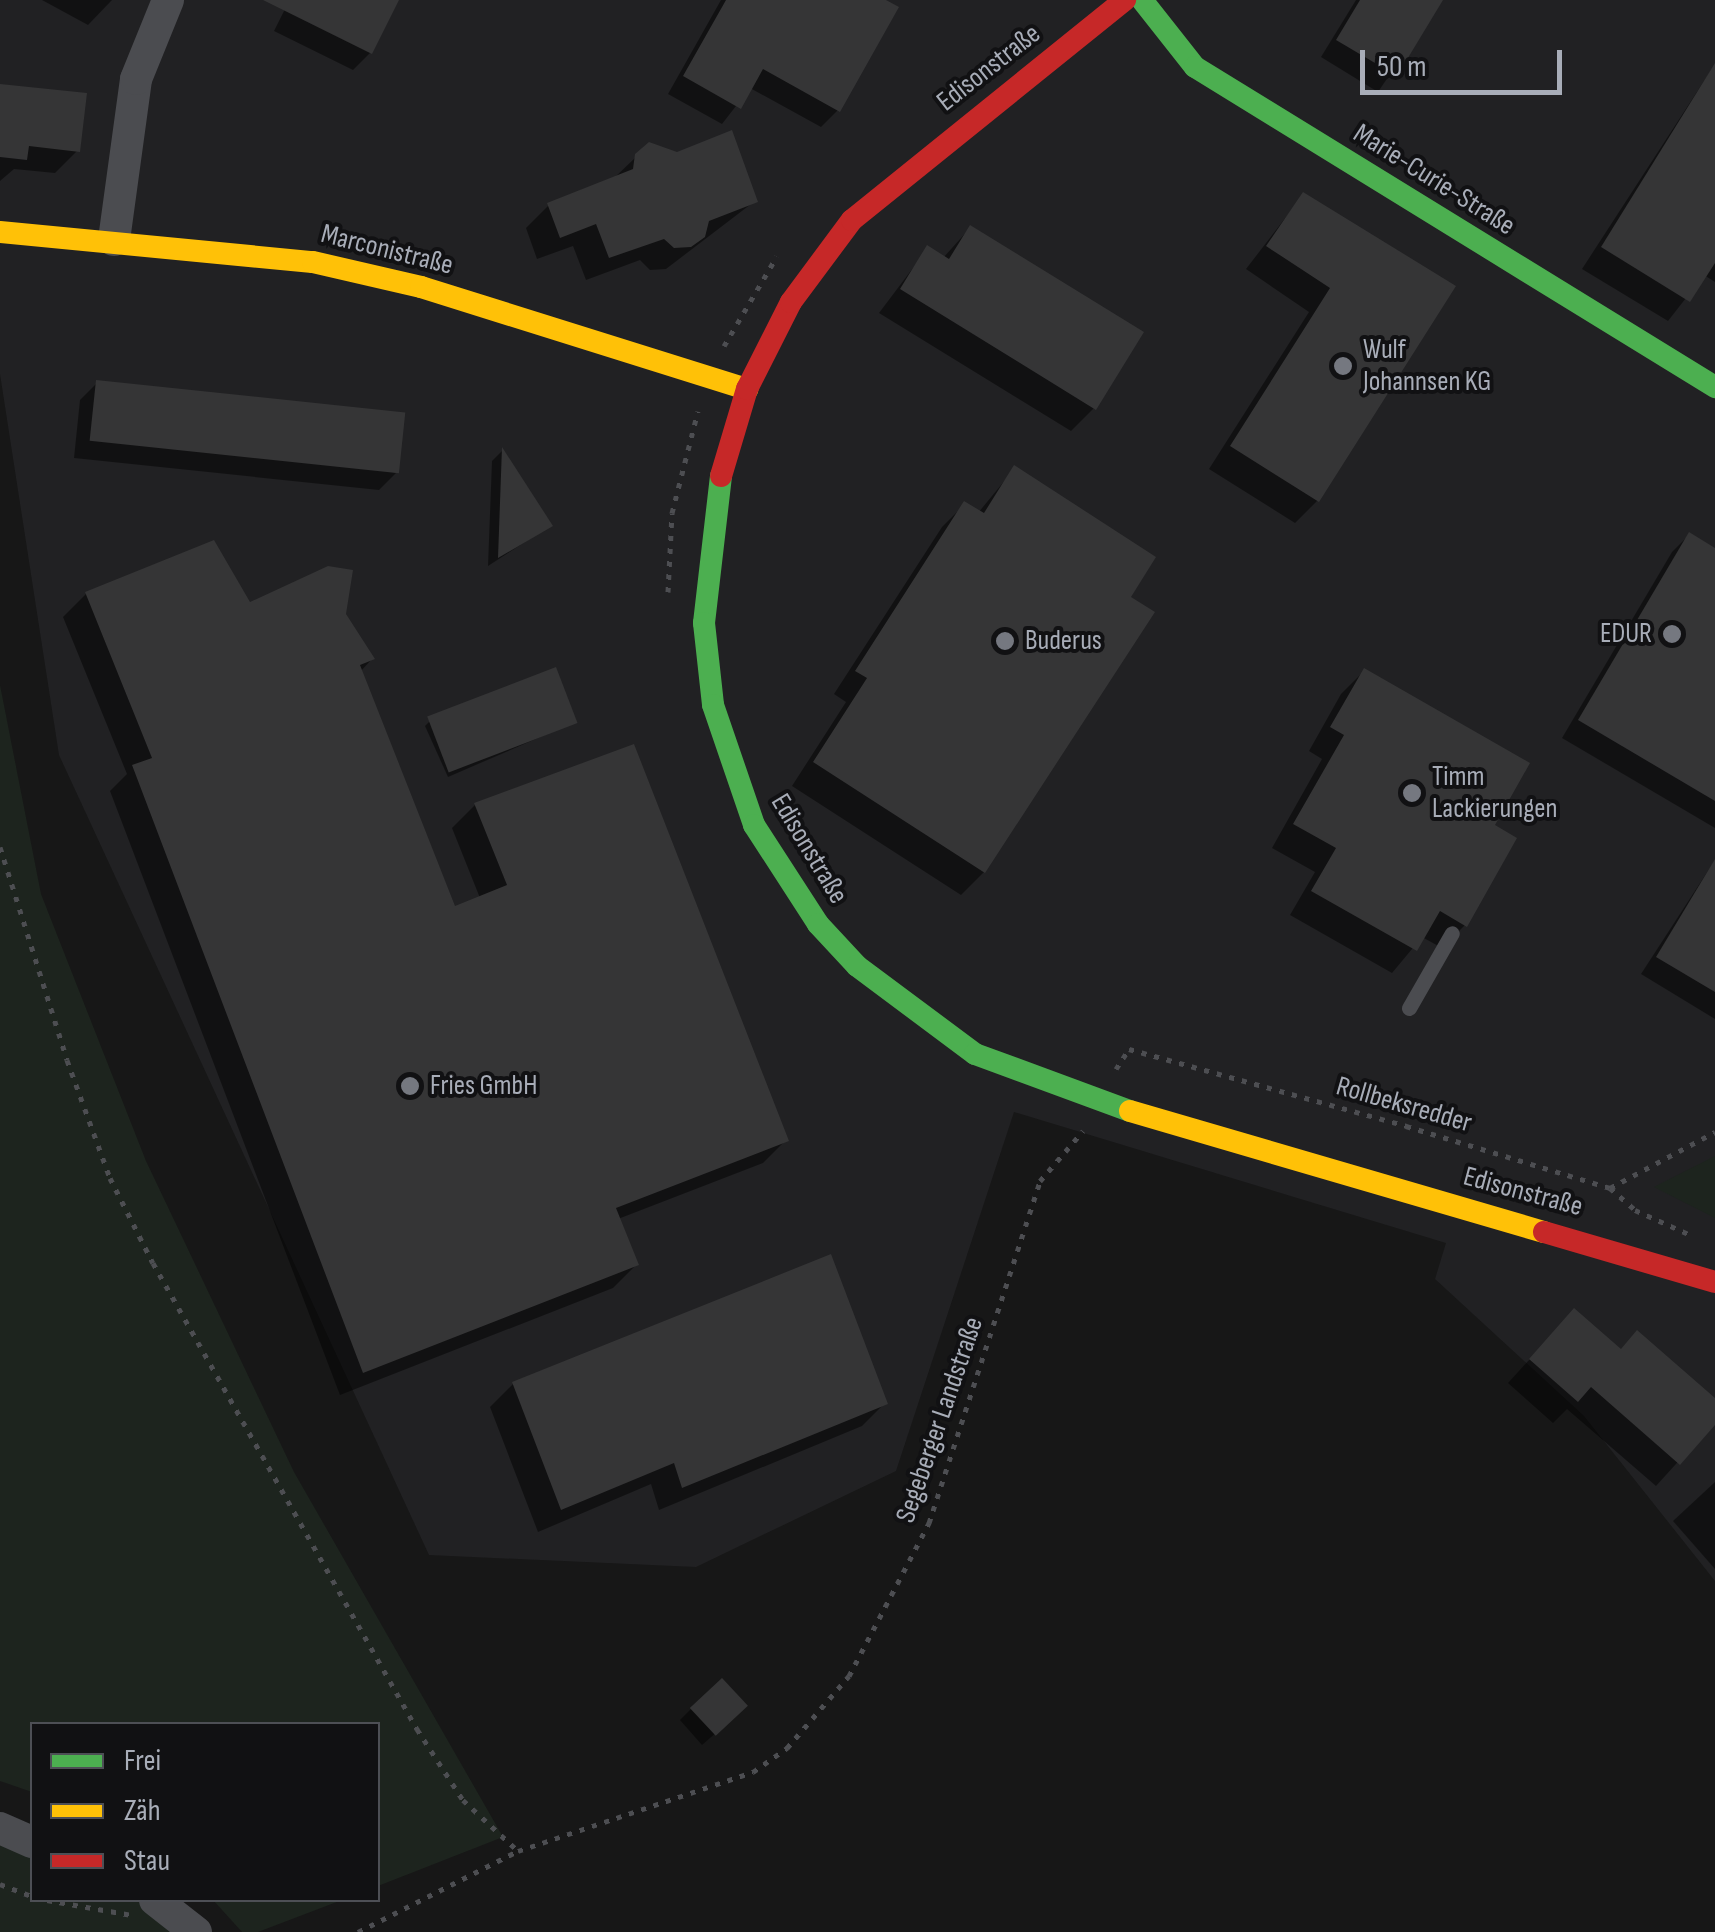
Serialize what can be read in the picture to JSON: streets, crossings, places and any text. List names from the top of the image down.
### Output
{
  "streets": {
    "street": ["Edisonstraße", "Marie-Curie-Straße", "Marconistraße"],
    "path": ["Rollbeksredder", "Segeberger Landstraße"]
  },
  "crossings": [
    ["Edisonstraße", "Marconistraße"],
    ["Edisonstraße", "Rollbeksredder"],
    ["Edisonstraße", "Segeberger Landstraße"],
    ["Rollbeksredder", "Segeberger Landstraße"]
  ],
  "places": [
    "Wulf Johannsen KG",
    "EDUR",
    "Buderus",
    "Timm Lackierungen",
    "Fries GmbH"
  ],
  "legend": ["Frei", "Zäh", "Stau"],
  "scale_bar": "50 m"
}
